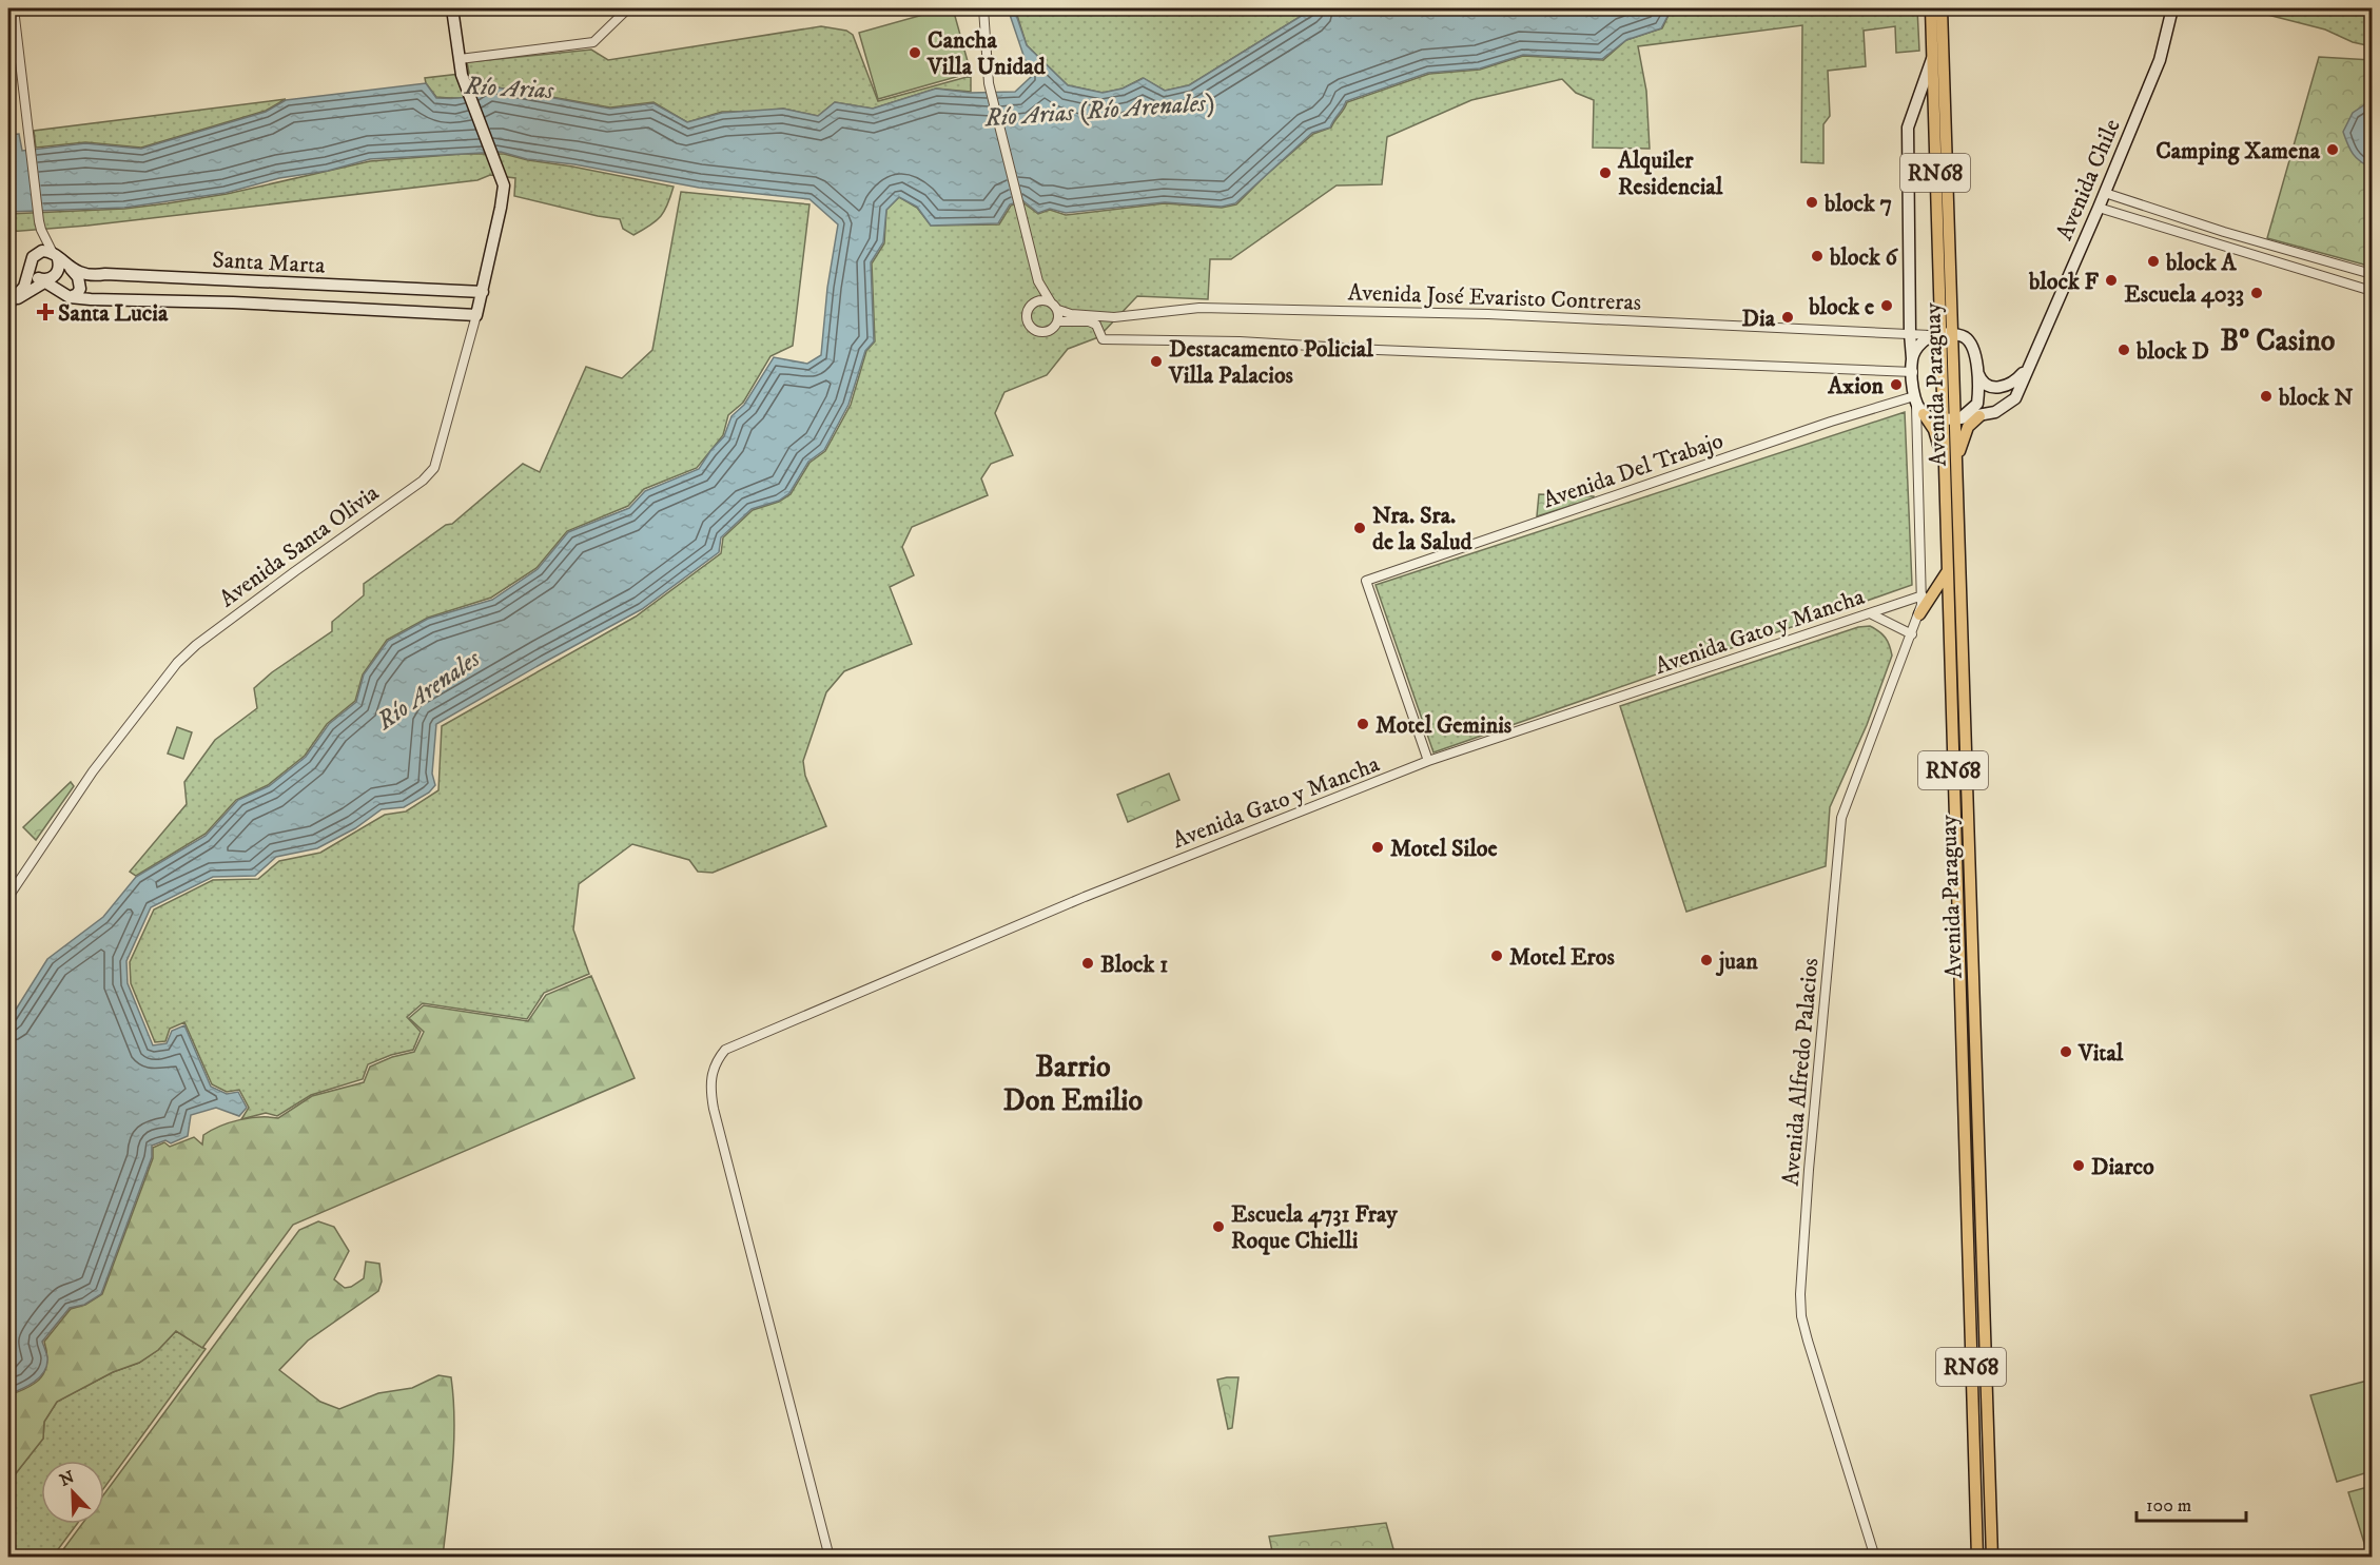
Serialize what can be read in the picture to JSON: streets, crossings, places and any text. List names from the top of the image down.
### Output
{
  "streets": {
    "main road": [
      "RN68",
      "Avenida Chile",
      "Santa Marta",
      "Avenida Paraguay",
      "Avenida Santa Olivia"
    ],
    "street": [
      "Avenida José Evaristo Contreras",
      "Avenida Del Trabajo",
      "Avenida Gato y Mancha",
      "Avenida Alfredo Palacios"
    ]
  },
  "crossings": [
    ["Santa Marta", "Avenida Santa Olivia"],
    ["Avenida José Evaristo Contreras", "Avenida Paraguay"],
    ["Avenida Del Trabajo", "Avenida Gato y Mancha"],
    ["Avenida Del Trabajo", "Avenida Alfredo Palacios"],
    ["Avenida Gato y Mancha", "Avenida Alfredo Palacios"]
  ],
  "districts": ["Bº Casino", "Barrio Don Emilio"],
  "water": ["Río Arias", "Río Arias (Río Arenales)", "Río Arenales"],
  "places": {
    "other": [
      "Cancha Villa Unidad",
      "Camping Xamena",
      "Alquiler Residencial",
      "block 7",
      "block 6",
      "block A",
      "block F",
      "Escuela 4033",
      "block e",
      "Dia",
      "block D",
      "Destacamento Policial Villa Palacios",
      "Axion",
      "block N",
      "Nra. Sra. de la Salud",
      "Motel Geminis",
      "Motel Siloe",
      "Motel Eros",
      "juan",
      "Block 1",
      "Vital",
      "Diarco",
      "Escuela 4731 Fray Roque Chielli"
    ],
    "health": ["Santa Lucia"]
  },
  "scale_bar": "100 m",
  "north": "top left"
}
